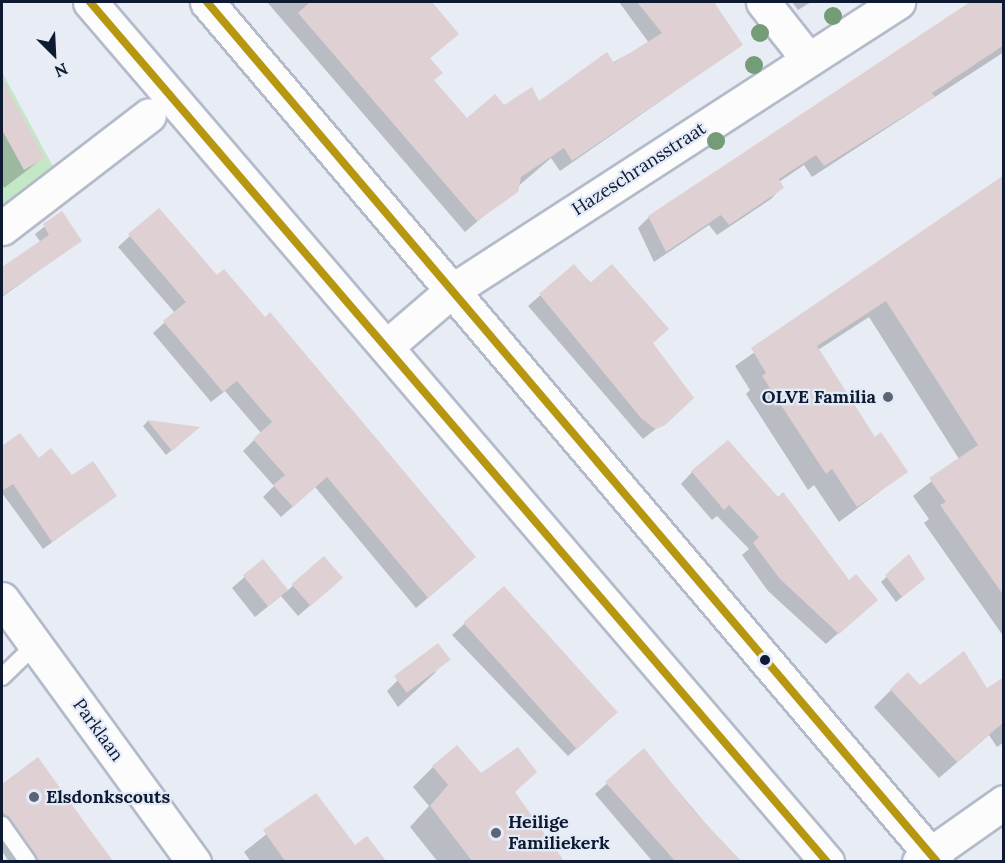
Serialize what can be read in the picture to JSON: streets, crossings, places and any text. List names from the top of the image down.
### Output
{
  "streets": {
    "main road": ["Hazeschransstraat", "Parklaan"]
  },
  "places": ["OLVE Familia", "Elsdonkscouts", "Heilige Familiekerk"],
  "north": "bottom right"
}
